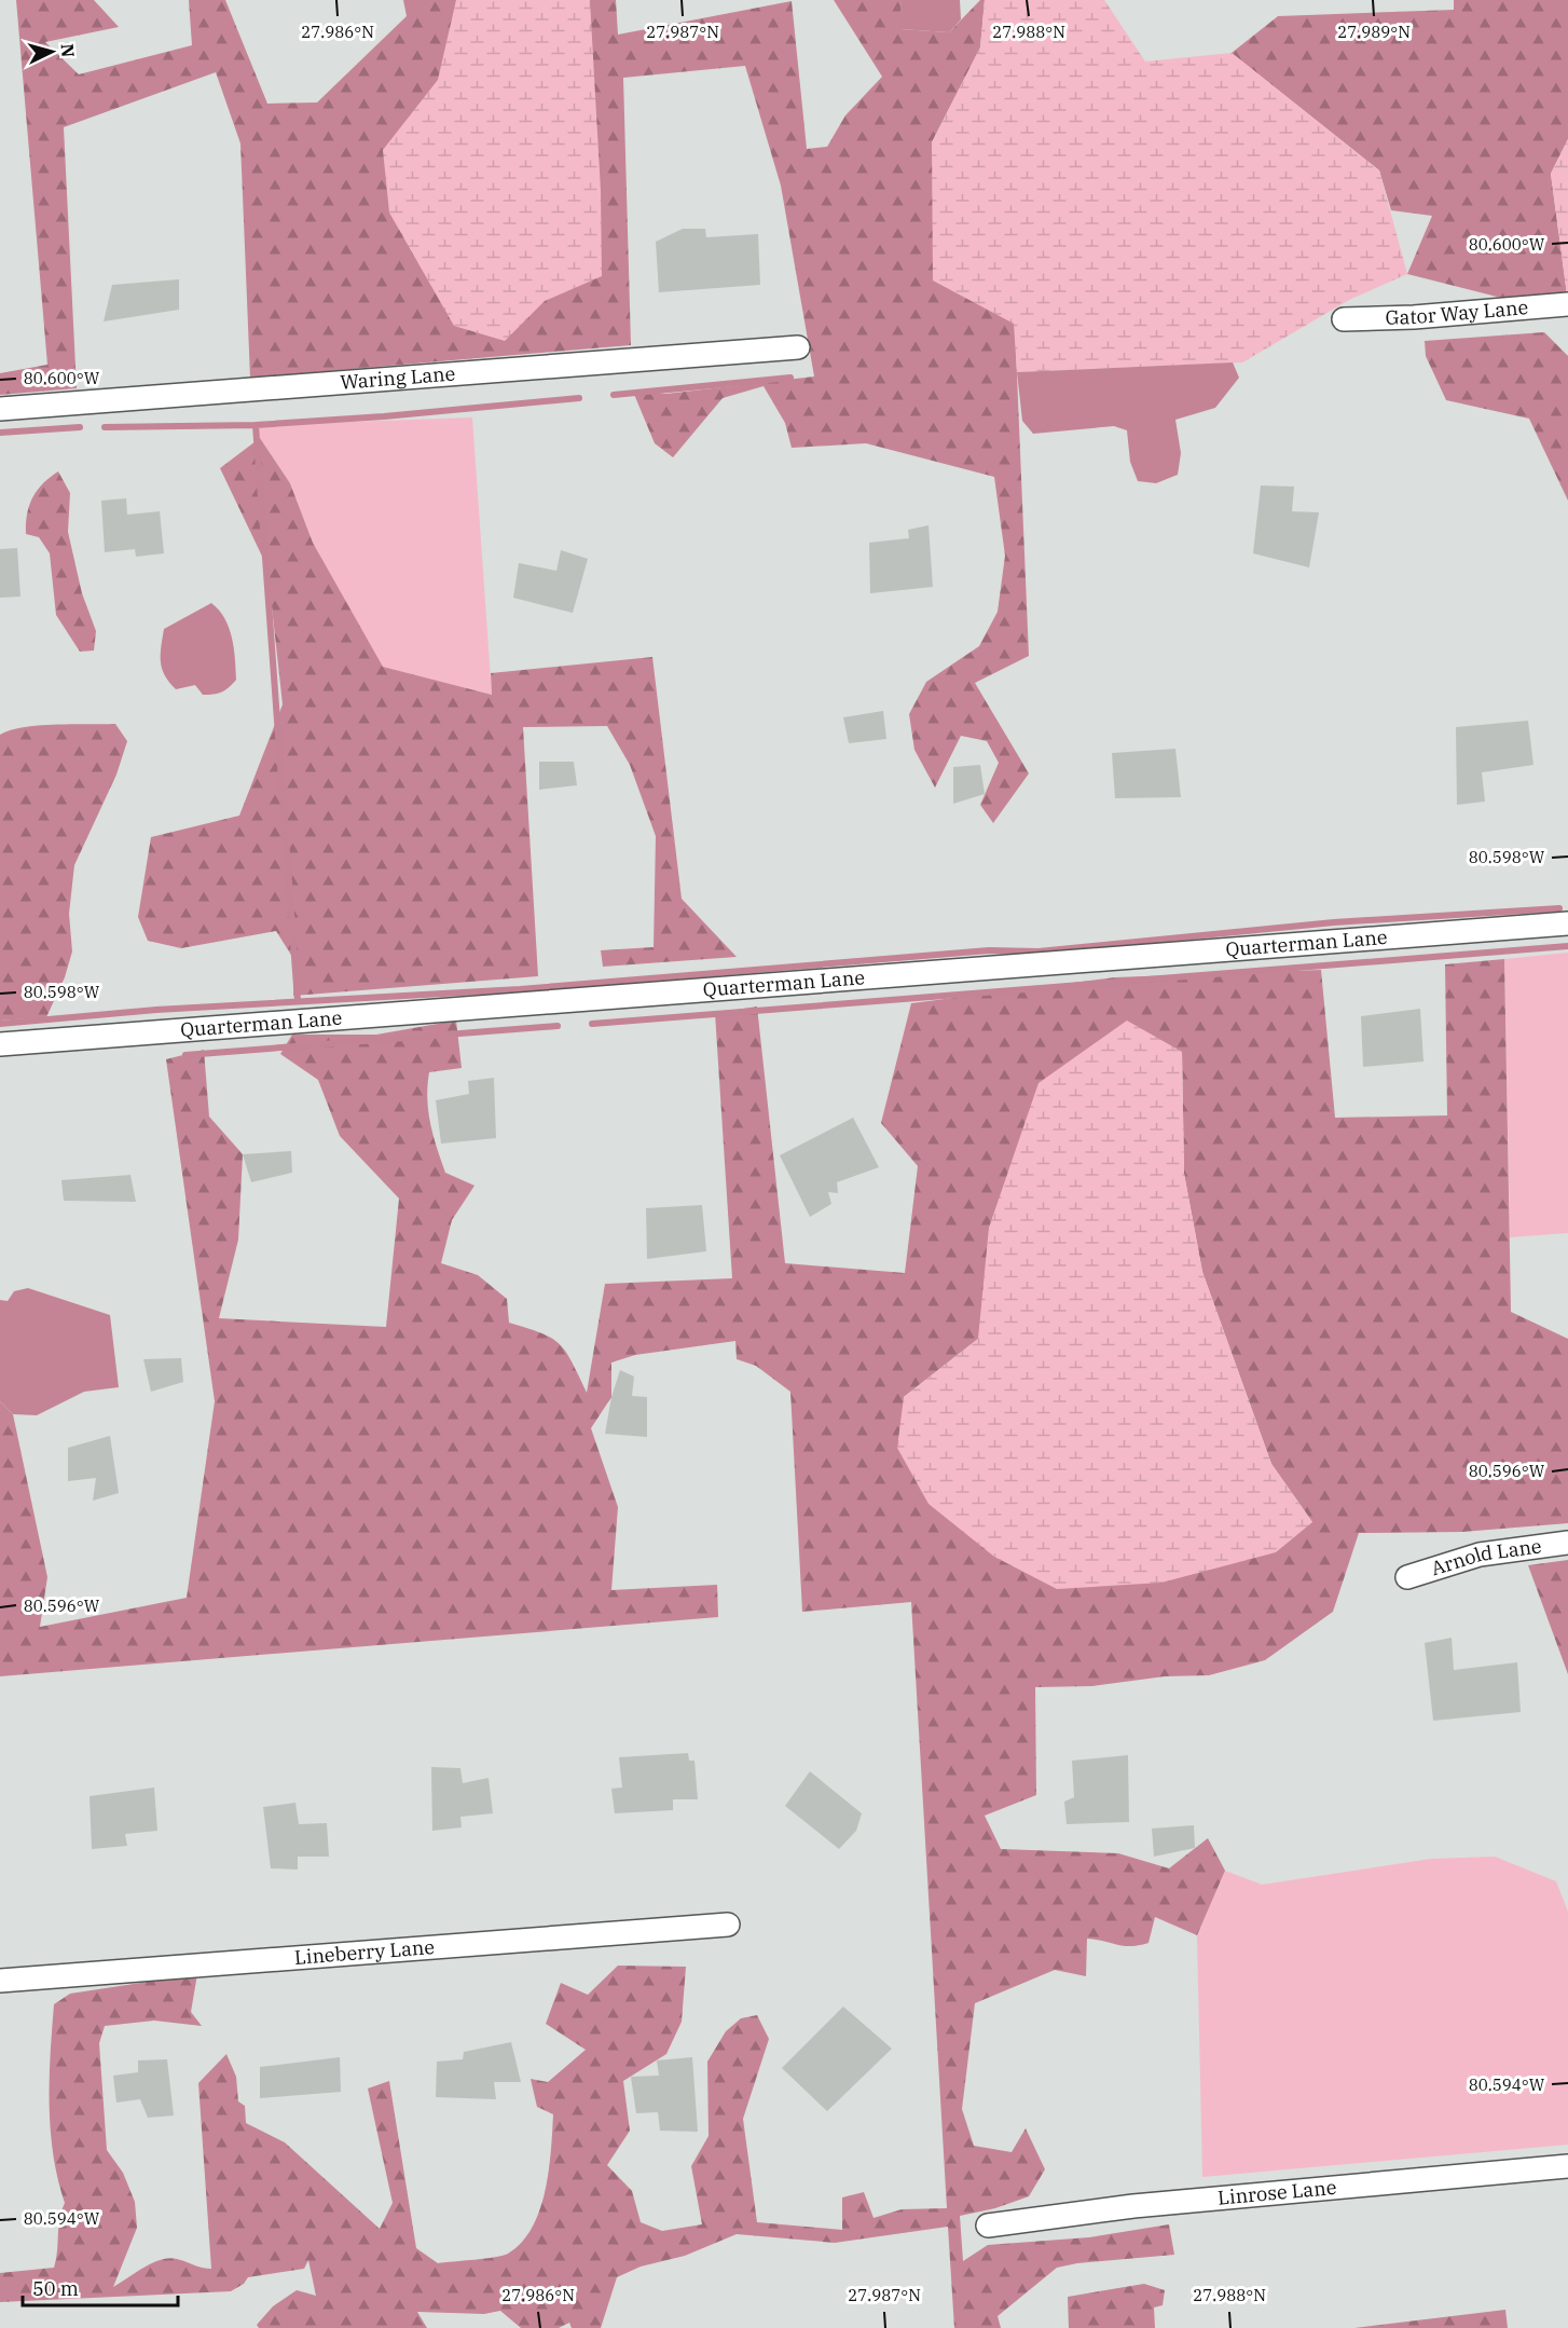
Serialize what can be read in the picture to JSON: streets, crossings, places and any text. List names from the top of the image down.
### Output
{
  "streets": {
    "street": [
      "Gator Way Lane",
      "Waring Lane",
      "Quarterman Lane",
      "Arnold Lane",
      "Lineberry Lane",
      "Linrose Lane"
    ]
  },
  "scale_bar": "50 m",
  "north": "right",
  "coordinates": [
    "27.986°N",
    "27.987°N",
    "27.988°N",
    "27.989°N",
    "80.600°W",
    "80.598°W",
    "80.596°W",
    "80.594°W"
  ]
}
